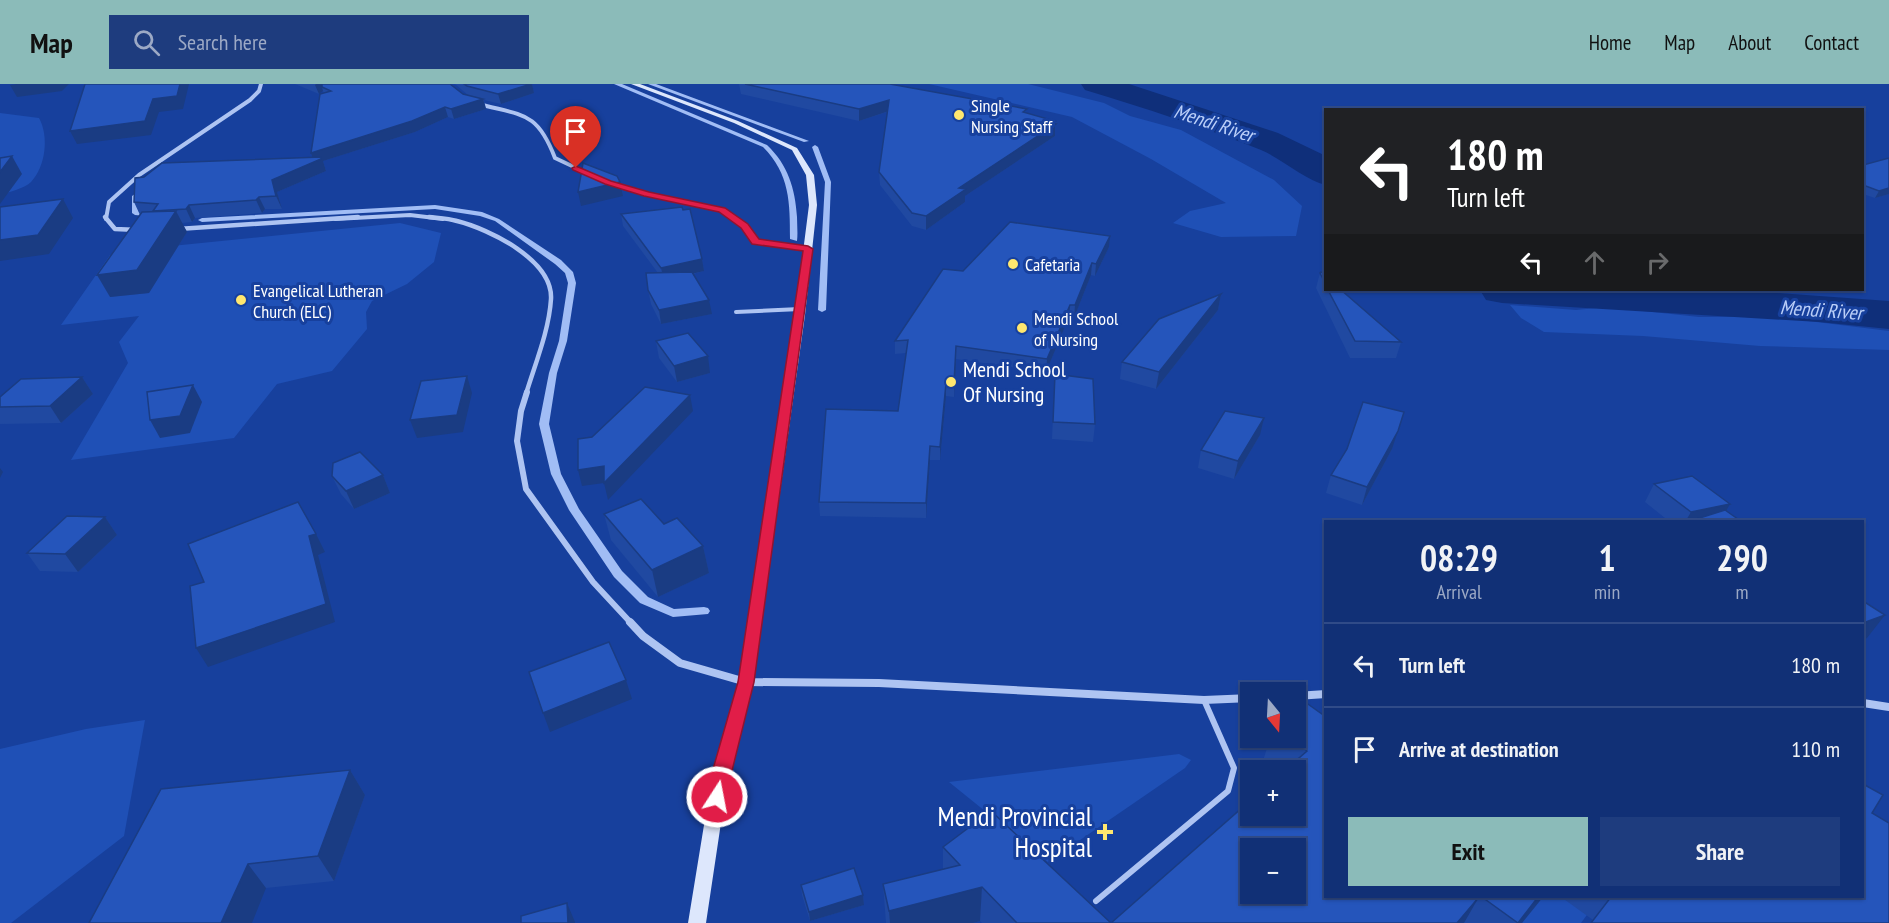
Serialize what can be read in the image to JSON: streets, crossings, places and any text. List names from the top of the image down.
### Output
{
  "water": ["Mendi River"],
  "places": {
    "other": [
      "Single Nursing Staff",
      "Cafetaria",
      "Evangelical Lutheran Church (ELC)",
      "Mendi School of Nursing",
      "Mendi School Of Nursing"
    ],
    "health": ["Mendi Provincial Hospital"]
  },
  "north": "bottom",
  "page": {
    "header": "Map",
    "search": "Search here",
    "nav": [
      "Home",
      "Map",
      "About",
      "Contact"
    ],
    "turn": ["180 m", "Turn left"],
    "eta": [
      "08:29",
      "Arrival",
      "1",
      "min",
      "290",
      "m"
    ],
    "list": [
      {
        "name": "Turn left",
        "value": "180 m"
      },
      {
        "name": "Arrive at destination",
        "value": "110 m"
      }
    ],
    "map_buttons": ["+", "−"],
    "buttons": ["Exit", "Share"]
  }
}
